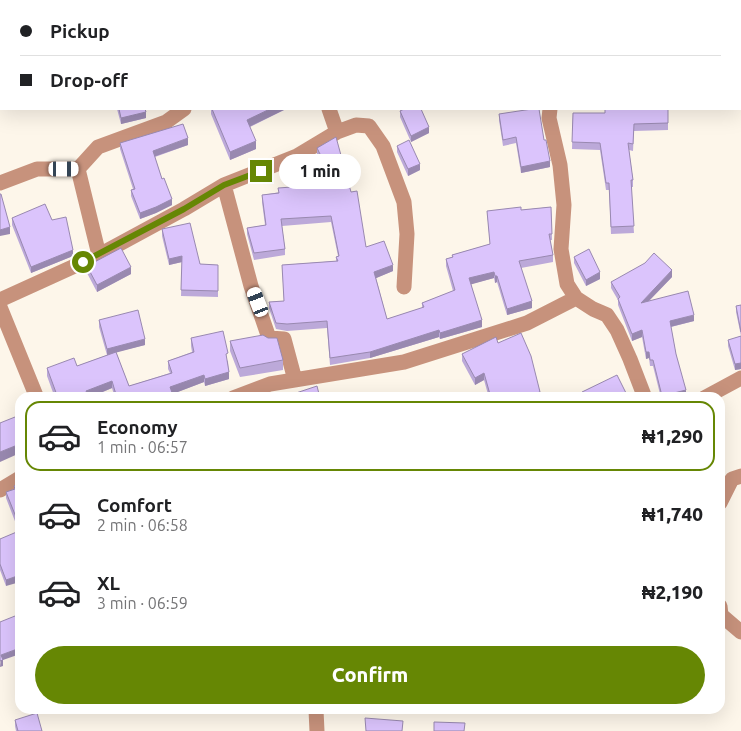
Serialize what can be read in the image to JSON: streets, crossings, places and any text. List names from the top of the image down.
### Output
{
  "page": {
    "banner": ["Pickup", "Drop-off"],
    "bubble": "1 min",
    "list": [
      {
        "name": "Economy",
        "note": "1 min · 06:57",
        "value": "₦1,290"
      },
      {
        "name": "Comfort",
        "note": "2 min · 06:58",
        "value": "₦1,740"
      },
      {
        "name": "XL",
        "note": "3 min · 06:59",
        "value": "₦2,190"
      }
    ],
    "buttons": "Confirm"
  }
}
